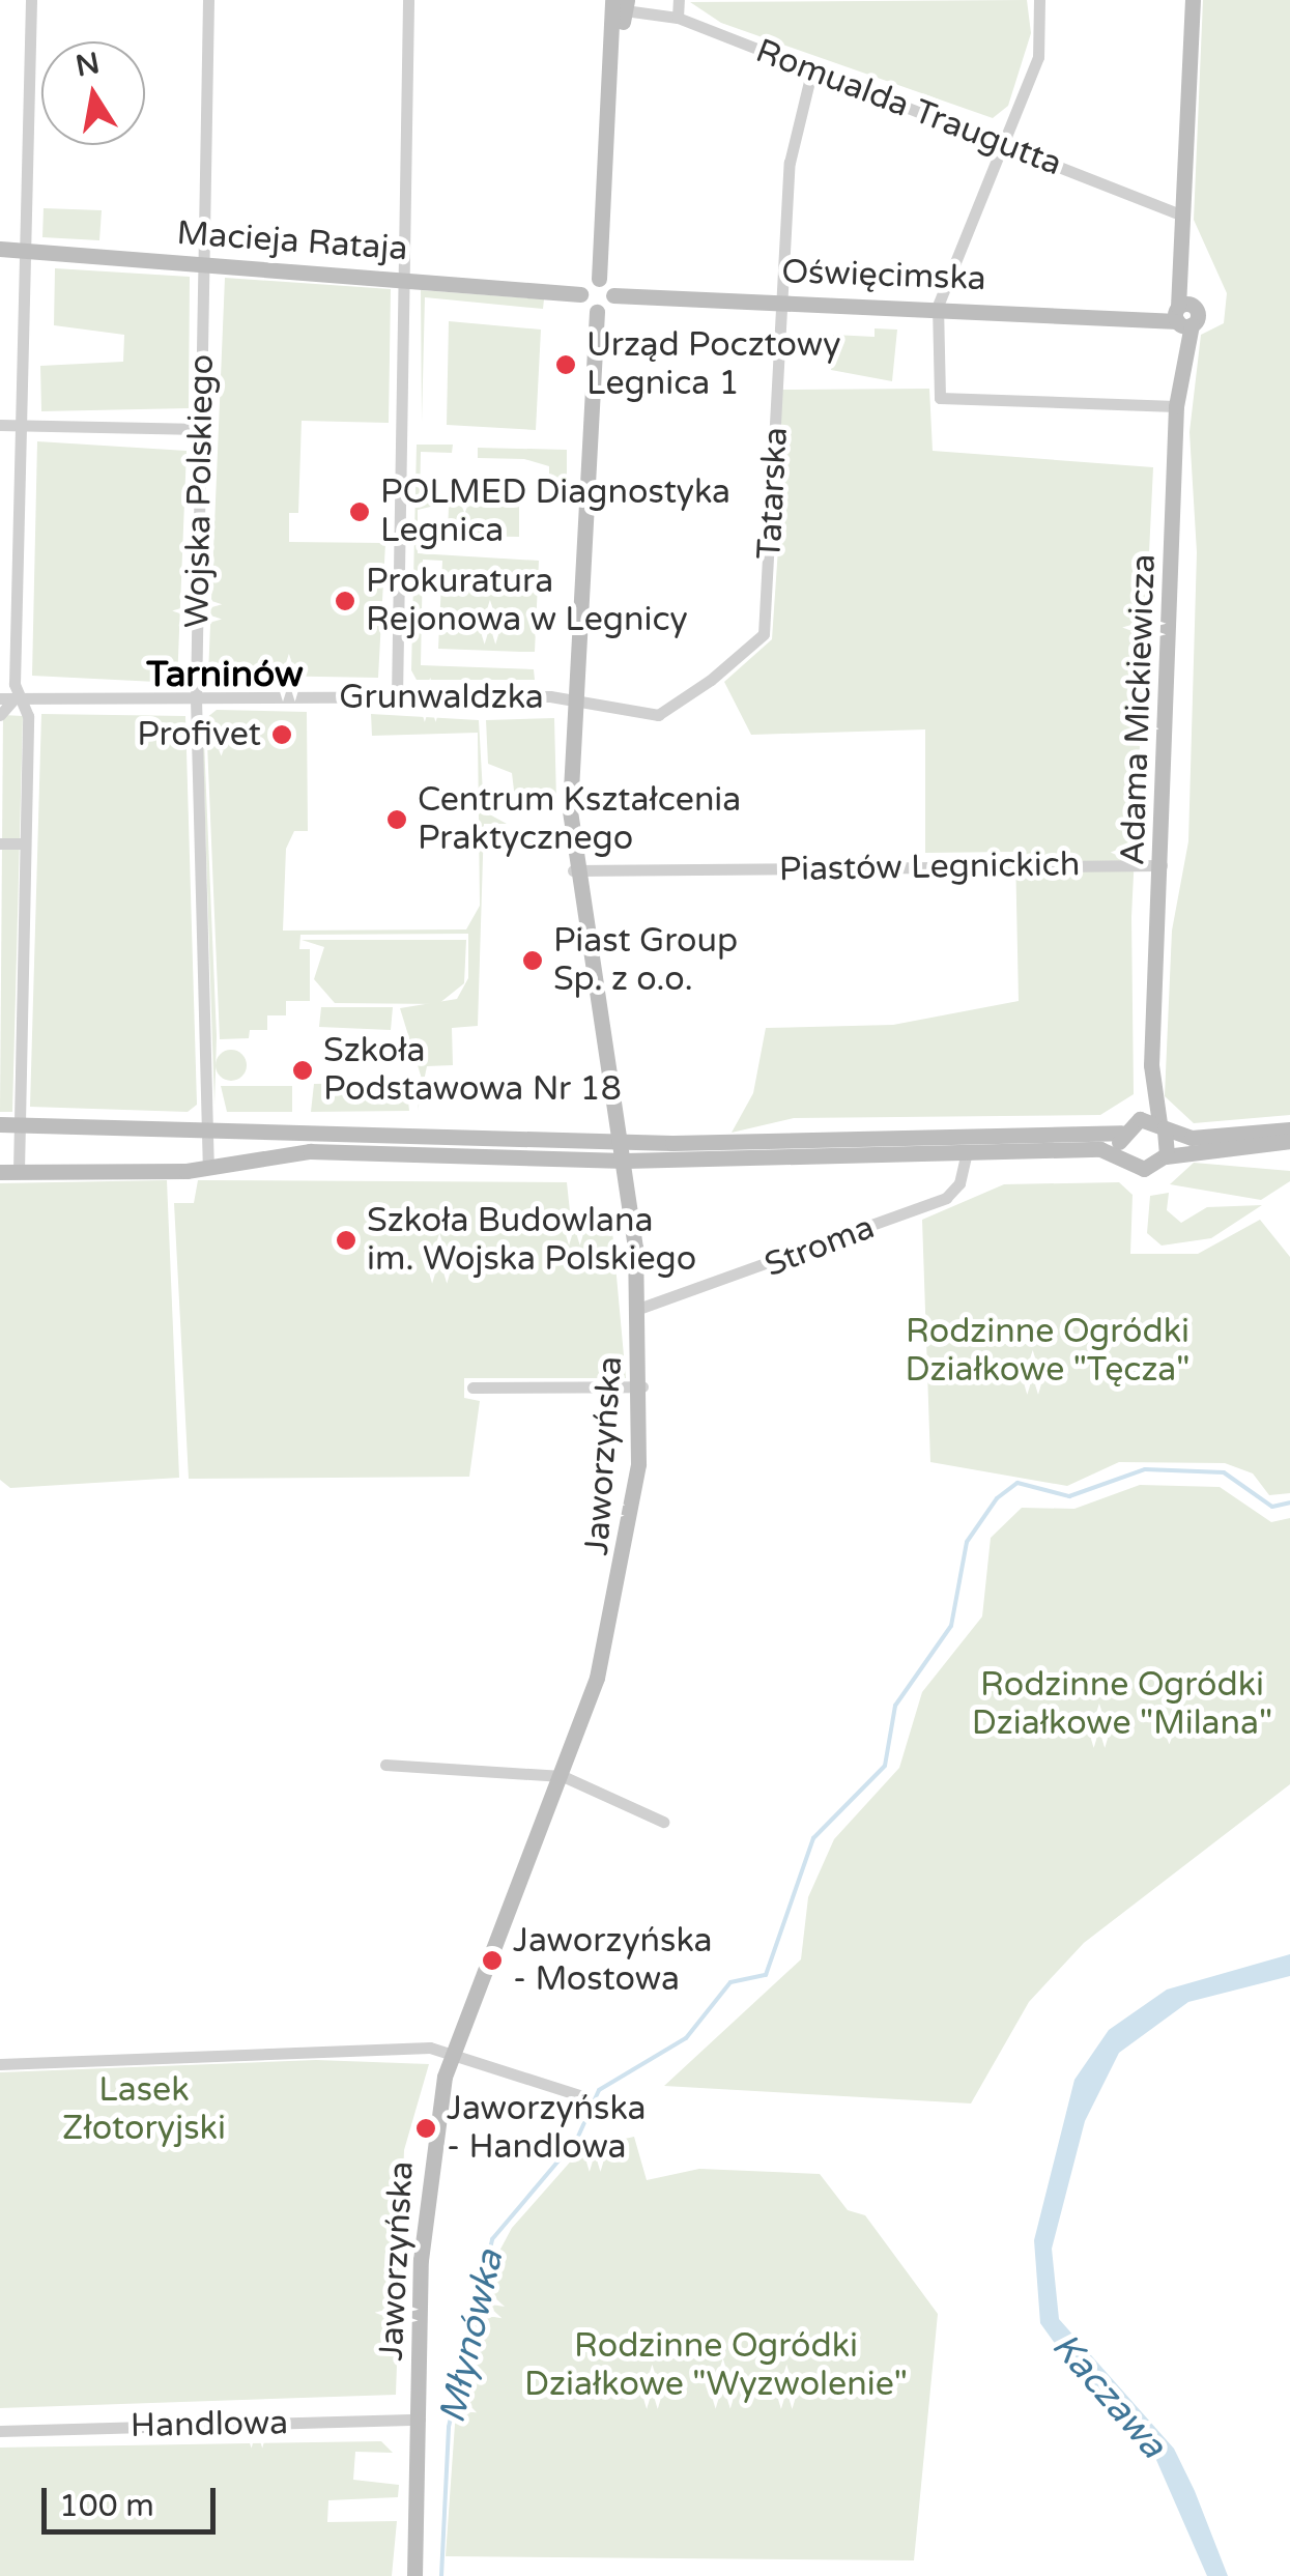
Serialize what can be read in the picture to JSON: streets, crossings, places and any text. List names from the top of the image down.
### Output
{
  "streets": {
    "street": [
      "Romualda Traugutta",
      "Macieja Rataja",
      "Oświęcimska",
      "Wojska Polskiego",
      "Tatarska",
      "Grunwaldzka",
      "Adama Mickiewicza",
      "Piastów Legnickich",
      "Stroma",
      "Jaworzyńska",
      "Handlowa"
    ]
  },
  "crossings": [
    ["Romualda Traugutta", "Tatarska"],
    ["Macieja Rataja", "Wojska Polskiego"],
    ["Oświęcimska", "Tatarska"],
    ["Oświęcimska", "Adama Mickiewicza"],
    ["Wojska Polskiego", "Grunwaldzka"],
    ["Tatarska", "Grunwaldzka"],
    ["Tatarska", "Jaworzyńska"],
    ["Grunwaldzka", "Jaworzyńska"],
    ["Adama Mickiewicza", "Piastów Legnickich"],
    ["Piastów Legnickich", "Jaworzyńska"],
    ["Stroma", "Jaworzyńska"],
    ["Jaworzyńska", "Handlowa"]
  ],
  "districts": ["Tarninów"],
  "water": ["Młynówka", "Kaczawa"],
  "parks": [
    "Rodzinne Ogródki Działkowe \"Tęcza\"",
    "Rodzinne Ogródki Działkowe \"Milana\"",
    "Lasek Złotoryjski",
    "Rodzinne Ogródki Działkowe \"Wyzwolenie\""
  ],
  "places": [
    "Urząd Pocztowy Legnica 1",
    "POLMED Diagnostyka Legnica",
    "Prokuratura Rejonowa w Legnicy",
    "Profivet",
    "Centrum Kształcenia Praktycznego",
    "Piast Group Sp. z o.o.",
    "Szkoła Podstawowa Nr 18",
    "Szkoła Budowlana im. Wojska Polskiego",
    "Jaworzyńska - Mostowa",
    "Jaworzyńska - Handlowa"
  ],
  "scale_bar": "100 m",
  "north": "top"
}
